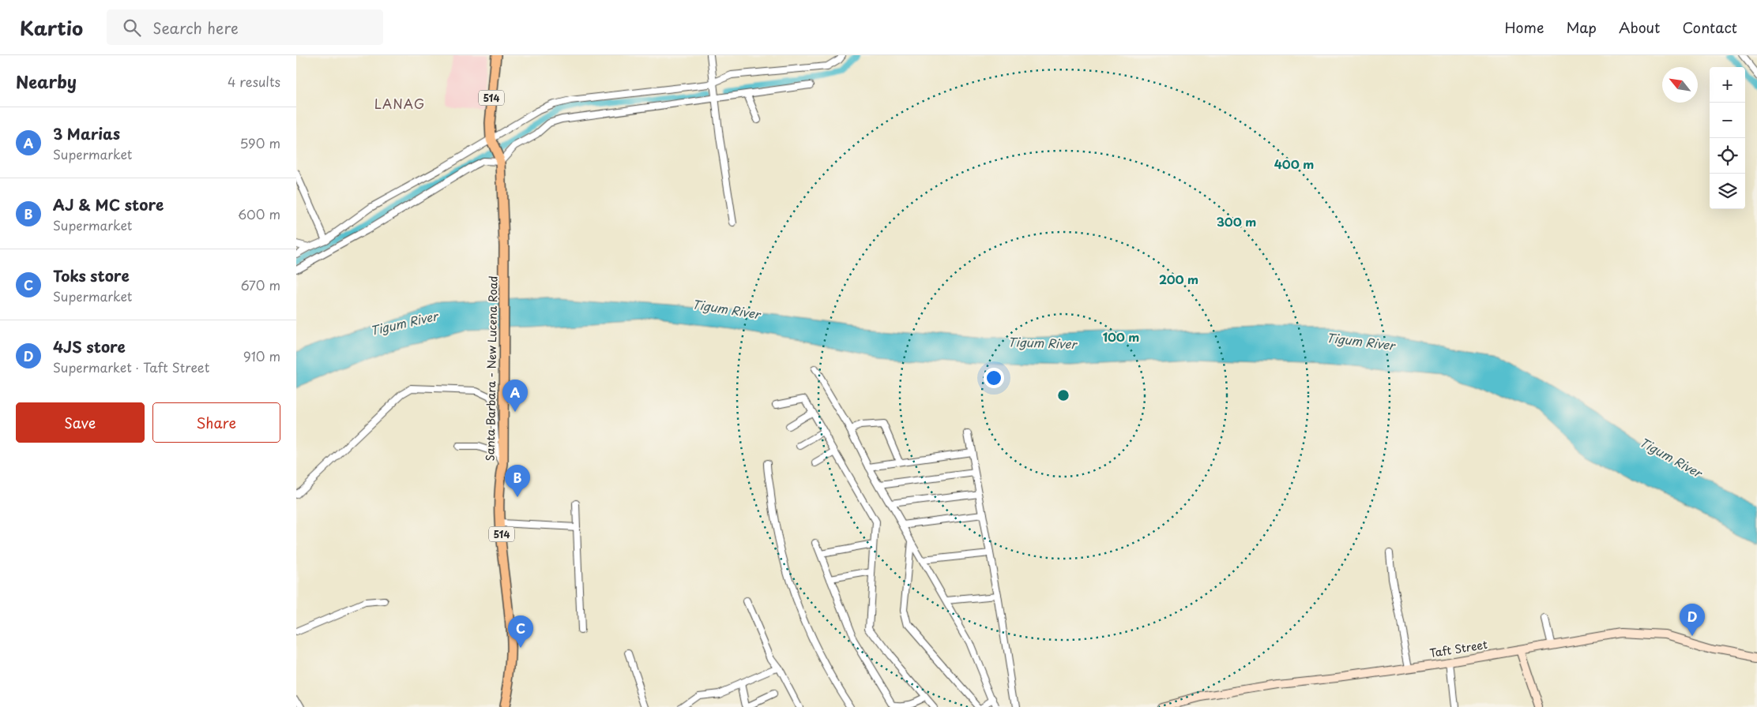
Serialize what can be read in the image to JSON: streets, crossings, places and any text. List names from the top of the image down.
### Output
{
  "streets": {
    "main road": ["514", "Santa Barbara - New Lucena Road", "Taft Street"]
  },
  "districts": ["LANAG"],
  "water": ["Tigum River"],
  "north": "top left",
  "page": {
    "header": "Kartio",
    "search": "Search here",
    "nav": [
      "Home",
      "Map",
      "About",
      "Contact"
    ],
    "heading": ["Nearby", "4 results"],
    "map_buttons": ["+", "−"],
    "list": [
      {
        "mark": "A",
        "name": "3 Marias",
        "note": "Supermarket",
        "value": "590 m"
      },
      {
        "mark": "B",
        "name": "AJ & MC store",
        "note": "Supermarket",
        "value": "600 m"
      },
      {
        "mark": "C",
        "name": "Toks store",
        "note": "Supermarket",
        "value": "670 m"
      },
      {
        "mark": "D",
        "name": "4JS store",
        "note": "Supermarket · Taft Street",
        "value": "910 m"
      }
    ],
    "pins": [
      "A",
      "B",
      "D",
      "C"
    ],
    "buttons": ["Save", "Share"]
  },
  "rings": [
    "400 m",
    "300 m",
    "200 m",
    "100 m"
  ]
}
